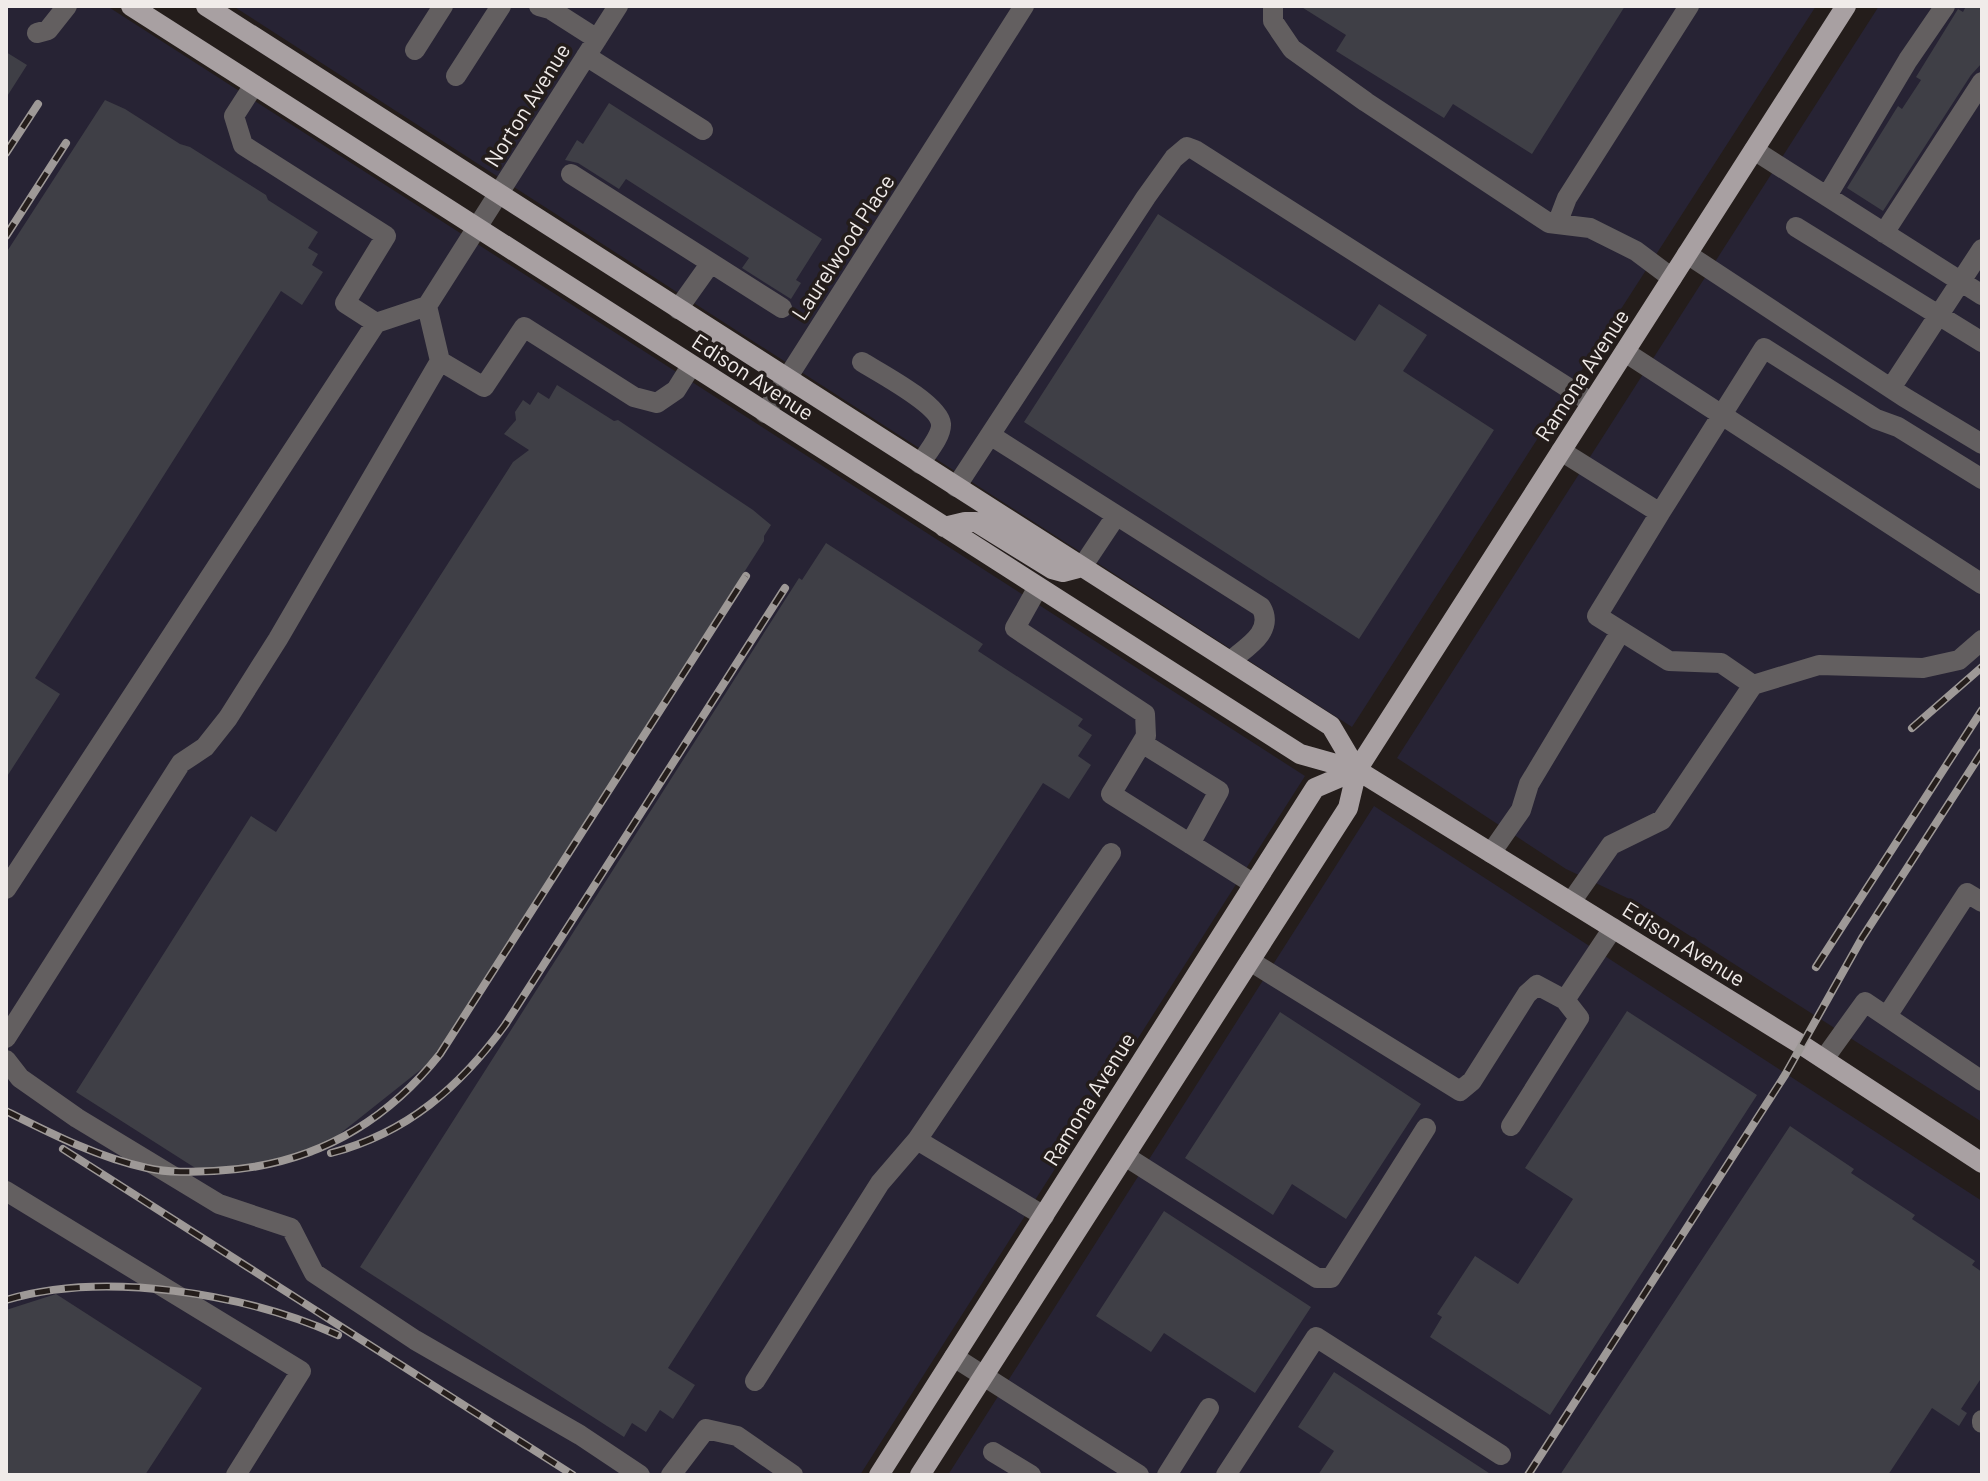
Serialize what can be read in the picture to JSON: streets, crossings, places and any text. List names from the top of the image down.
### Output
{
  "streets": {
    "main road": ["Ramona Avenue", "Edison Avenue"],
    "street": ["Norton Avenue", "Laurelwood Place"]
  },
  "crossings": [
    ["Norton Avenue", "Edison Avenue"],
    ["Laurelwood Place", "Edison Avenue"],
    ["Ramona Avenue", "Edison Avenue"]
  ]
}
